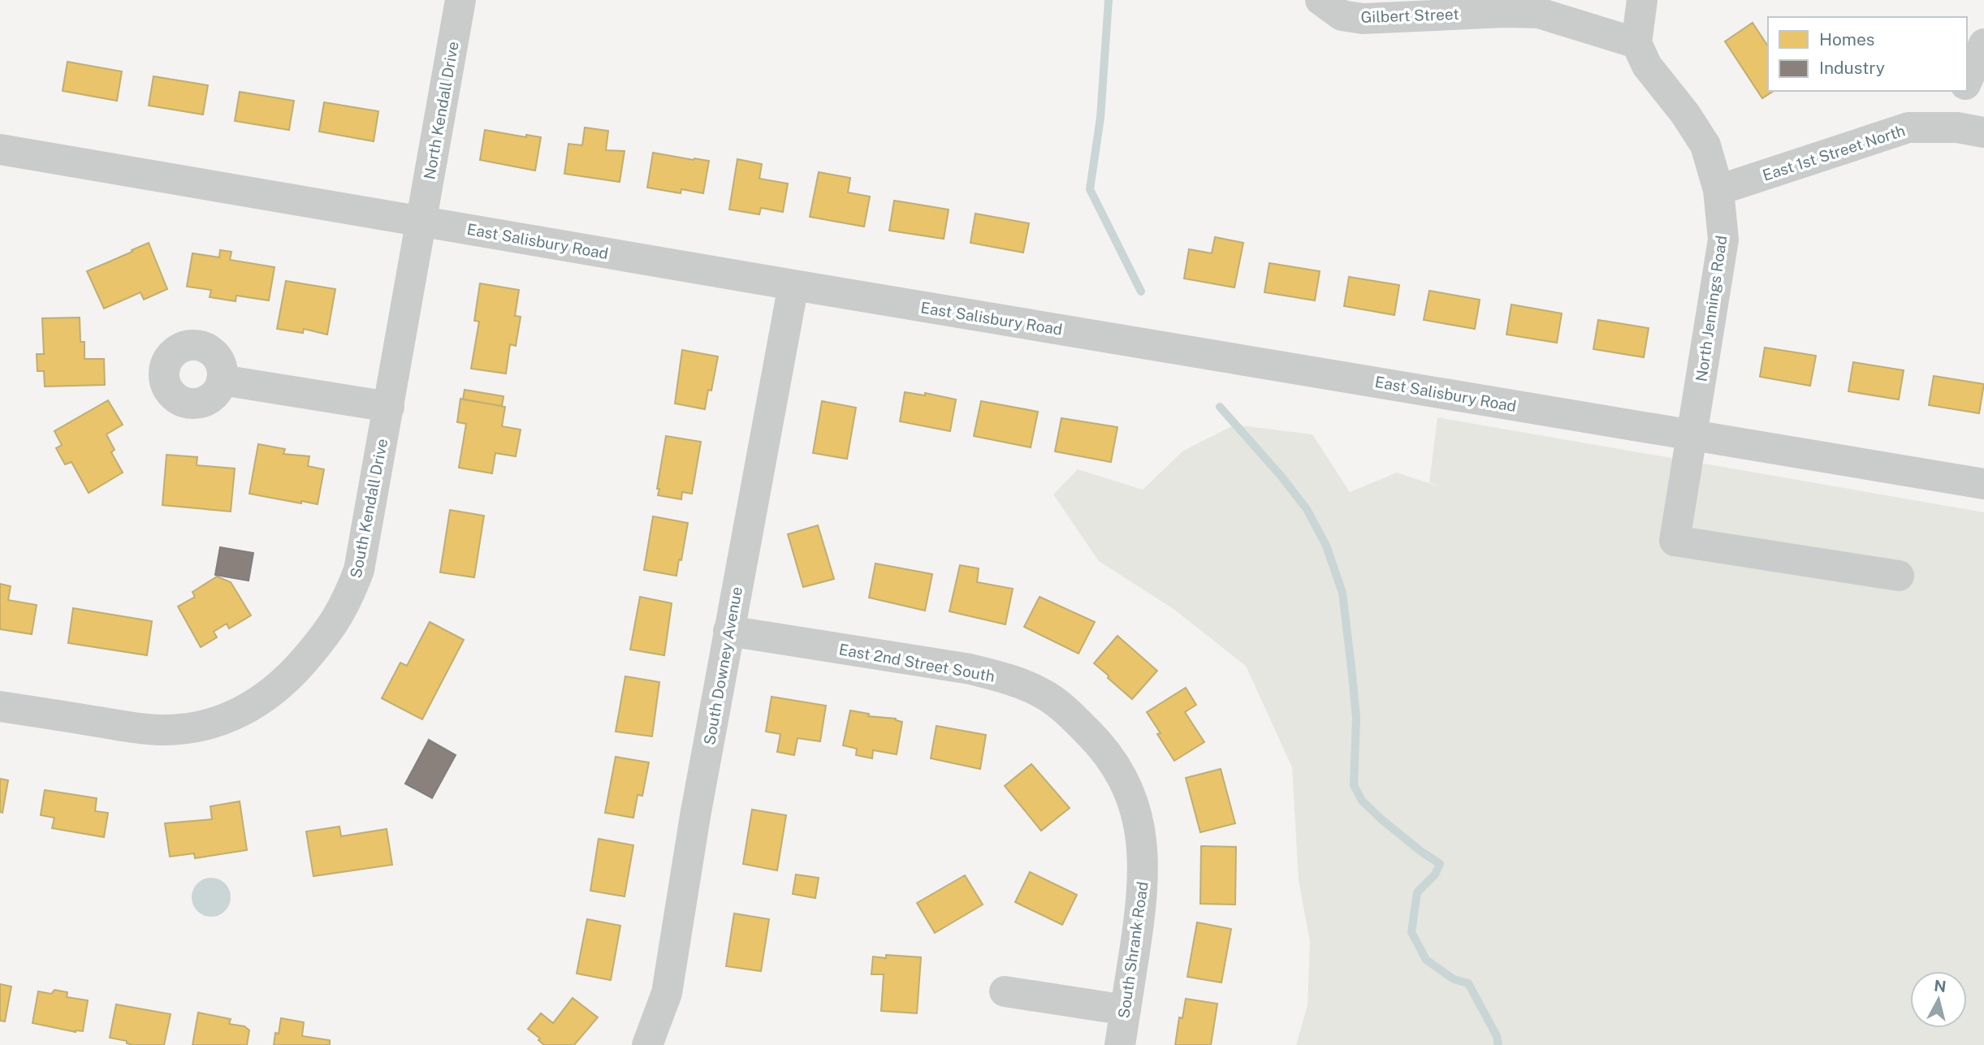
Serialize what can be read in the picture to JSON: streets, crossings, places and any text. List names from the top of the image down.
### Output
{
  "streets": {
    "street": [
      "Gilbert Street",
      "North Kendall Drive",
      "East 1st Street North",
      "East Salisbury Road",
      "North Jennings Road",
      "South Kendall Drive",
      "East 2nd Street South",
      "South Downey Avenue",
      "South Shrank Road"
    ]
  },
  "crossings": [
    ["Gilbert Street", "North Jennings Road"],
    ["North Kendall Drive", "East Salisbury Road"],
    ["North Kendall Drive", "South Kendall Drive"],
    ["East 1st Street North", "North Jennings Road"],
    ["East Salisbury Road", "North Jennings Road"],
    ["East Salisbury Road", "South Kendall Drive"],
    ["East Salisbury Road", "South Downey Avenue"],
    ["East 2nd Street South", "South Downey Avenue"],
    ["East 2nd Street South", "South Shrank Road"]
  ],
  "legend": ["Homes", "Industry"],
  "north": "top"
}
